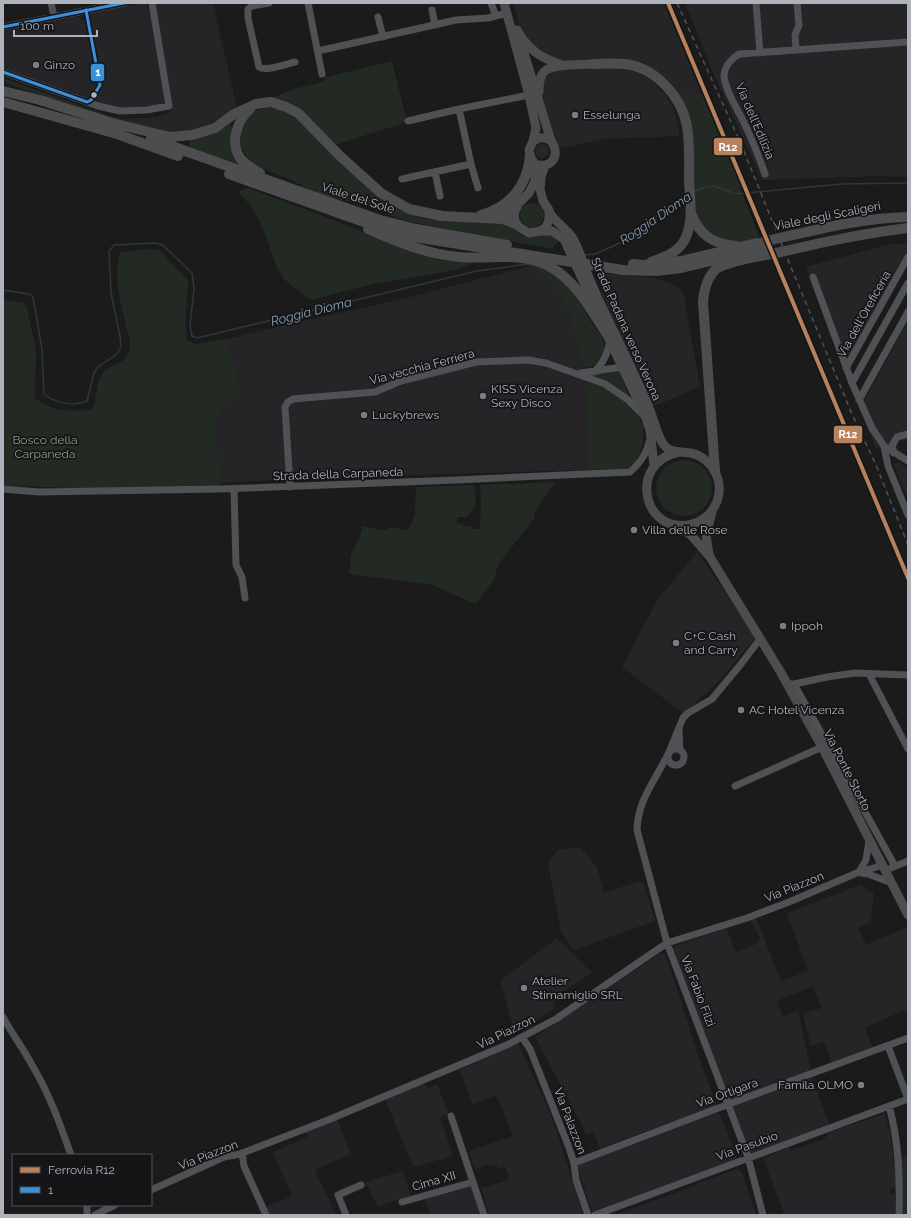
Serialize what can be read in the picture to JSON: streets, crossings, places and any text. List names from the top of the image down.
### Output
{
  "streets": {
    "highway": ["Viale del Sole", "Viale degli Scaligeri"],
    "main road": ["Strada Padana verso Verona", "Via Ponte Storto"],
    "street": [
      "Via dell'Edilizia",
      "Via dell'Oreficeria",
      "Via vecchia Ferriera",
      "Strada della Carpaneda",
      "Via Piazzon",
      "Via Fabio Filzi",
      "Via Ortigara",
      "Via Palazzon",
      "Via Pasubio",
      "Cima XII"
    ]
  },
  "crossings": [
    ["Viale del Sole", "Viale degli Scaligeri"],
    ["Strada Padana verso Verona", "Via vecchia Ferriera"],
    ["Strada Padana verso Verona", "Strada della Carpaneda"],
    ["Strada Padana verso Verona", "Via Ponte Storto"],
    ["Via vecchia Ferriera", "Strada della Carpaneda"],
    ["Via Ponte Storto", "Via Piazzon"],
    ["Via Piazzon", "Via Fabio Filzi"],
    ["Via Piazzon", "Via Palazzon"],
    ["Via Fabio Filzi", "Via Ortigara"],
    ["Via Fabio Filzi", "Via Pasubio"],
    ["Via Ortigara", "Via Palazzon"]
  ],
  "water": ["Roggia Dioma"],
  "parks": ["Bosco della Carpaneda"],
  "places": [
    "Ginzo",
    "Esselunga",
    "KISS Vicenza Sexy Disco",
    "Luckybrews",
    "Villa delle Rose",
    "Ippoh",
    "C+C Cash and Carry",
    "AC Hotel Vicenza",
    "Atelier Stimamiglio SRL",
    "Famila OLMO"
  ],
  "lines": ["rail line R12", "transit line 1"],
  "legend": ["Ferrovia R12", "1"],
  "scale_bar": "100 m"
}
